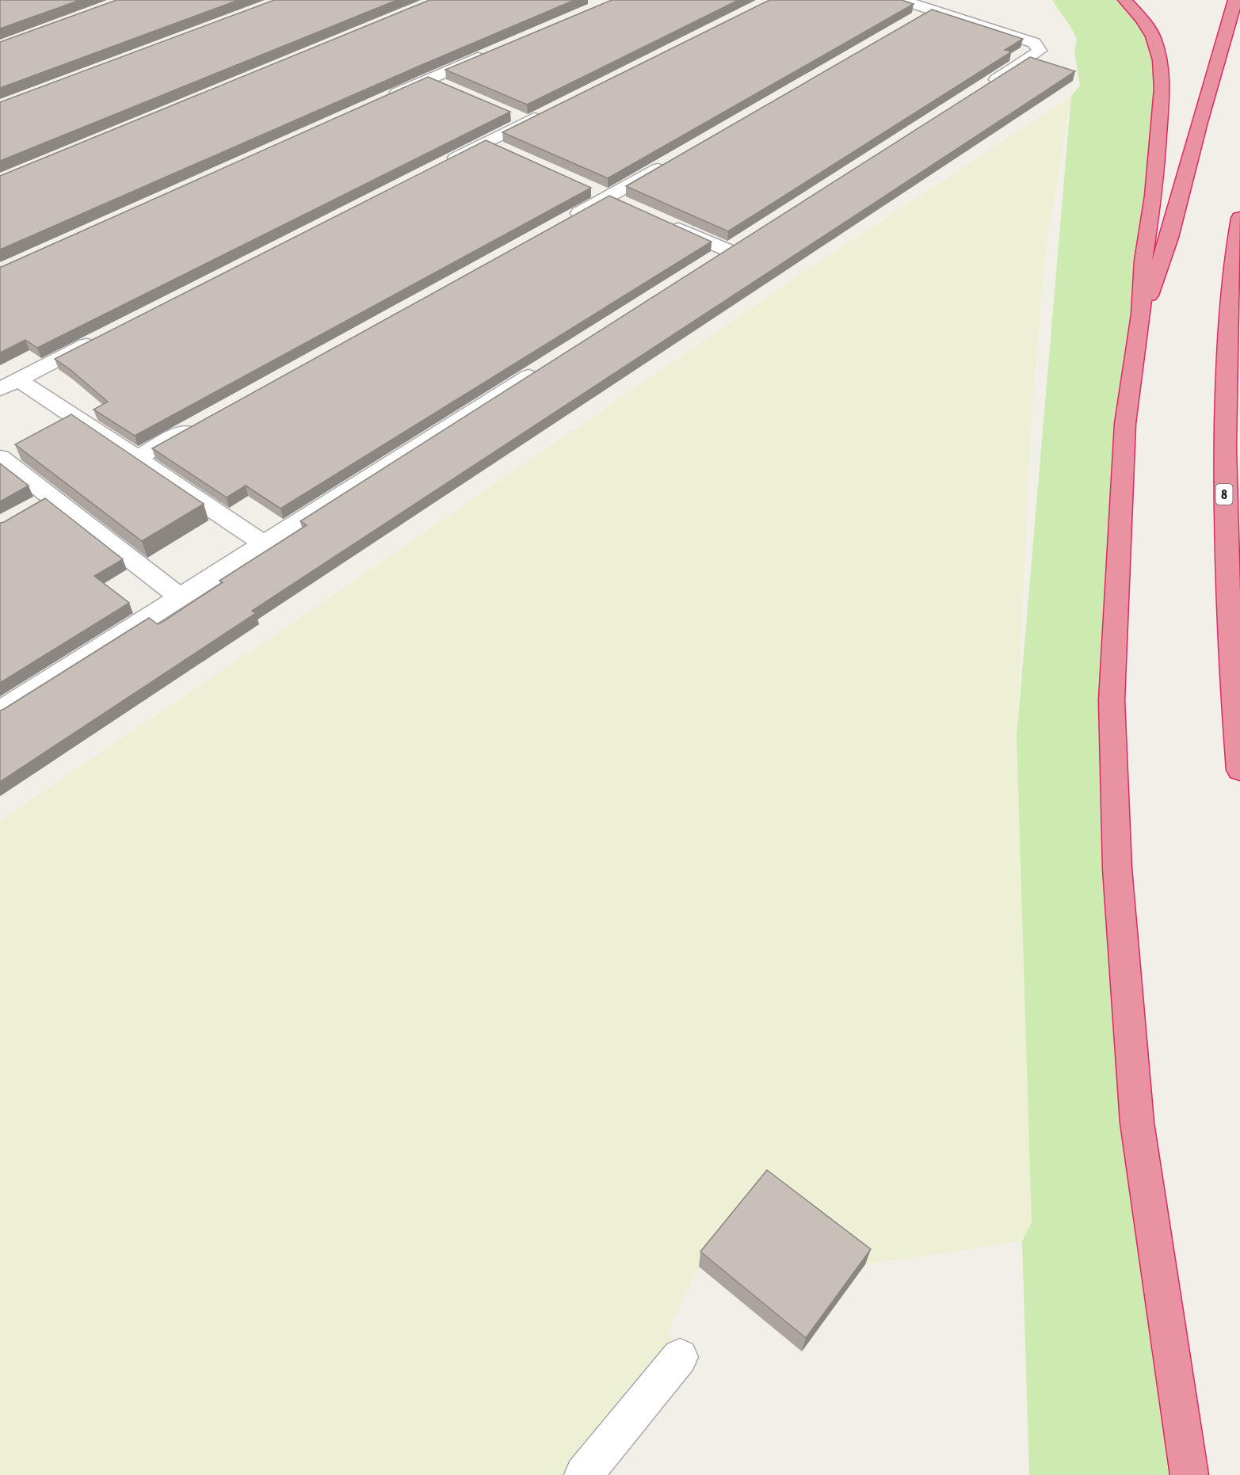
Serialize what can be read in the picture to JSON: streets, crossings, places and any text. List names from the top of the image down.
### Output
{
  "streets": {
    "highway": ["8"]
  }
}
